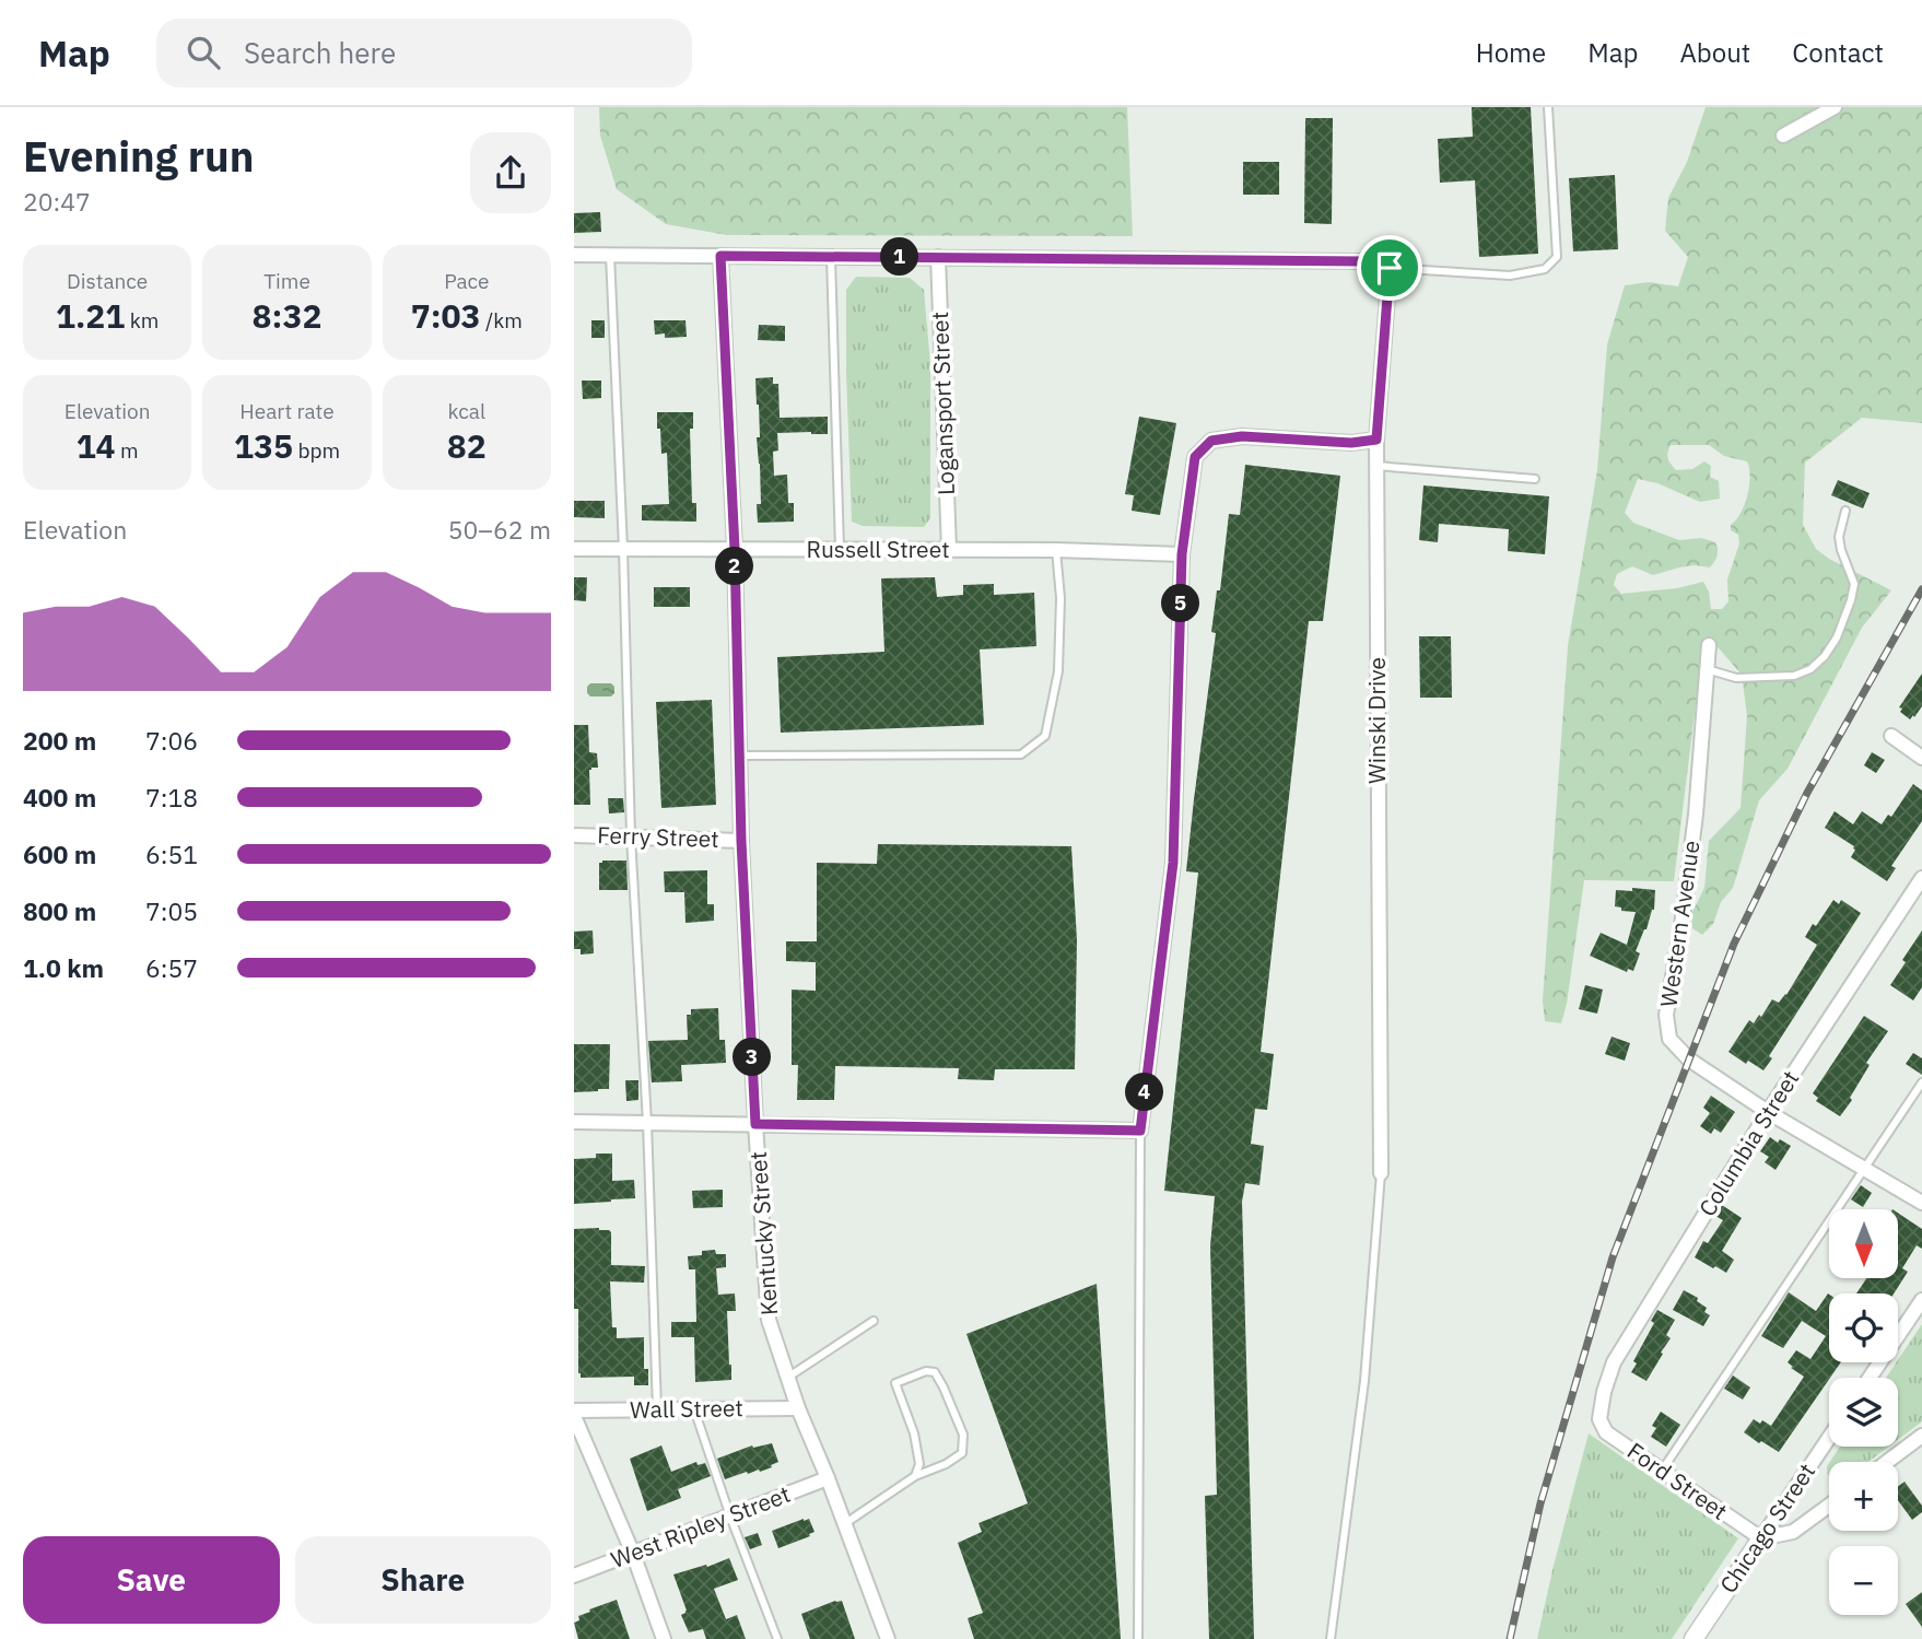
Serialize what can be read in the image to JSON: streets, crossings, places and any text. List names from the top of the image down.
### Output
{
  "streets": {
    "street": [
      "Logansport Street",
      "Russell Street",
      "Winski Drive",
      "Ferry Street",
      "Western Avenue",
      "Columbia Street",
      "Kentucky Street",
      "Wall Street",
      "Ford Street",
      "West Ripley Street",
      "Chicago Street"
    ]
  },
  "crossings": [
    ["Logansport Street", "Russell Street"],
    ["Russell Street", "Kentucky Street"],
    ["Ferry Street", "Kentucky Street"],
    ["Western Avenue", "Columbia Street"],
    ["Columbia Street", "Ford Street"],
    ["Kentucky Street", "Wall Street"],
    ["Kentucky Street", "West Ripley Street"],
    ["Ford Street", "Chicago Street"]
  ],
  "north": "bottom",
  "page": {
    "header": "Map",
    "search": "Search here",
    "nav": [
      "Home",
      "Map",
      "About",
      "Contact"
    ],
    "heading": ["Evening run", "20:47"],
    "stats": [
      ["Distance", "1.21 km"],
      ["Time", "8:32"],
      ["Pace", "7:03 /km"],
      ["Elevation", "14 m"],
      ["Heart rate", "135 bpm"],
      ["kcal", "82"]
    ],
    "pins": [
      "1",
      "2",
      "5",
      "3",
      "4"
    ],
    "chart": ["Elevation", "50–62 m"],
    "list": [
      {
        "name": "200 m",
        "note": "7:06"
      },
      {
        "name": "400 m",
        "note": "7:18"
      },
      {
        "name": "600 m",
        "note": "6:51"
      },
      {
        "name": "800 m",
        "note": "7:05"
      },
      {
        "name": "1.0 km",
        "note": "6:57"
      }
    ],
    "map_buttons": ["+", "−"],
    "buttons": ["Save", "Share"]
  }
}
